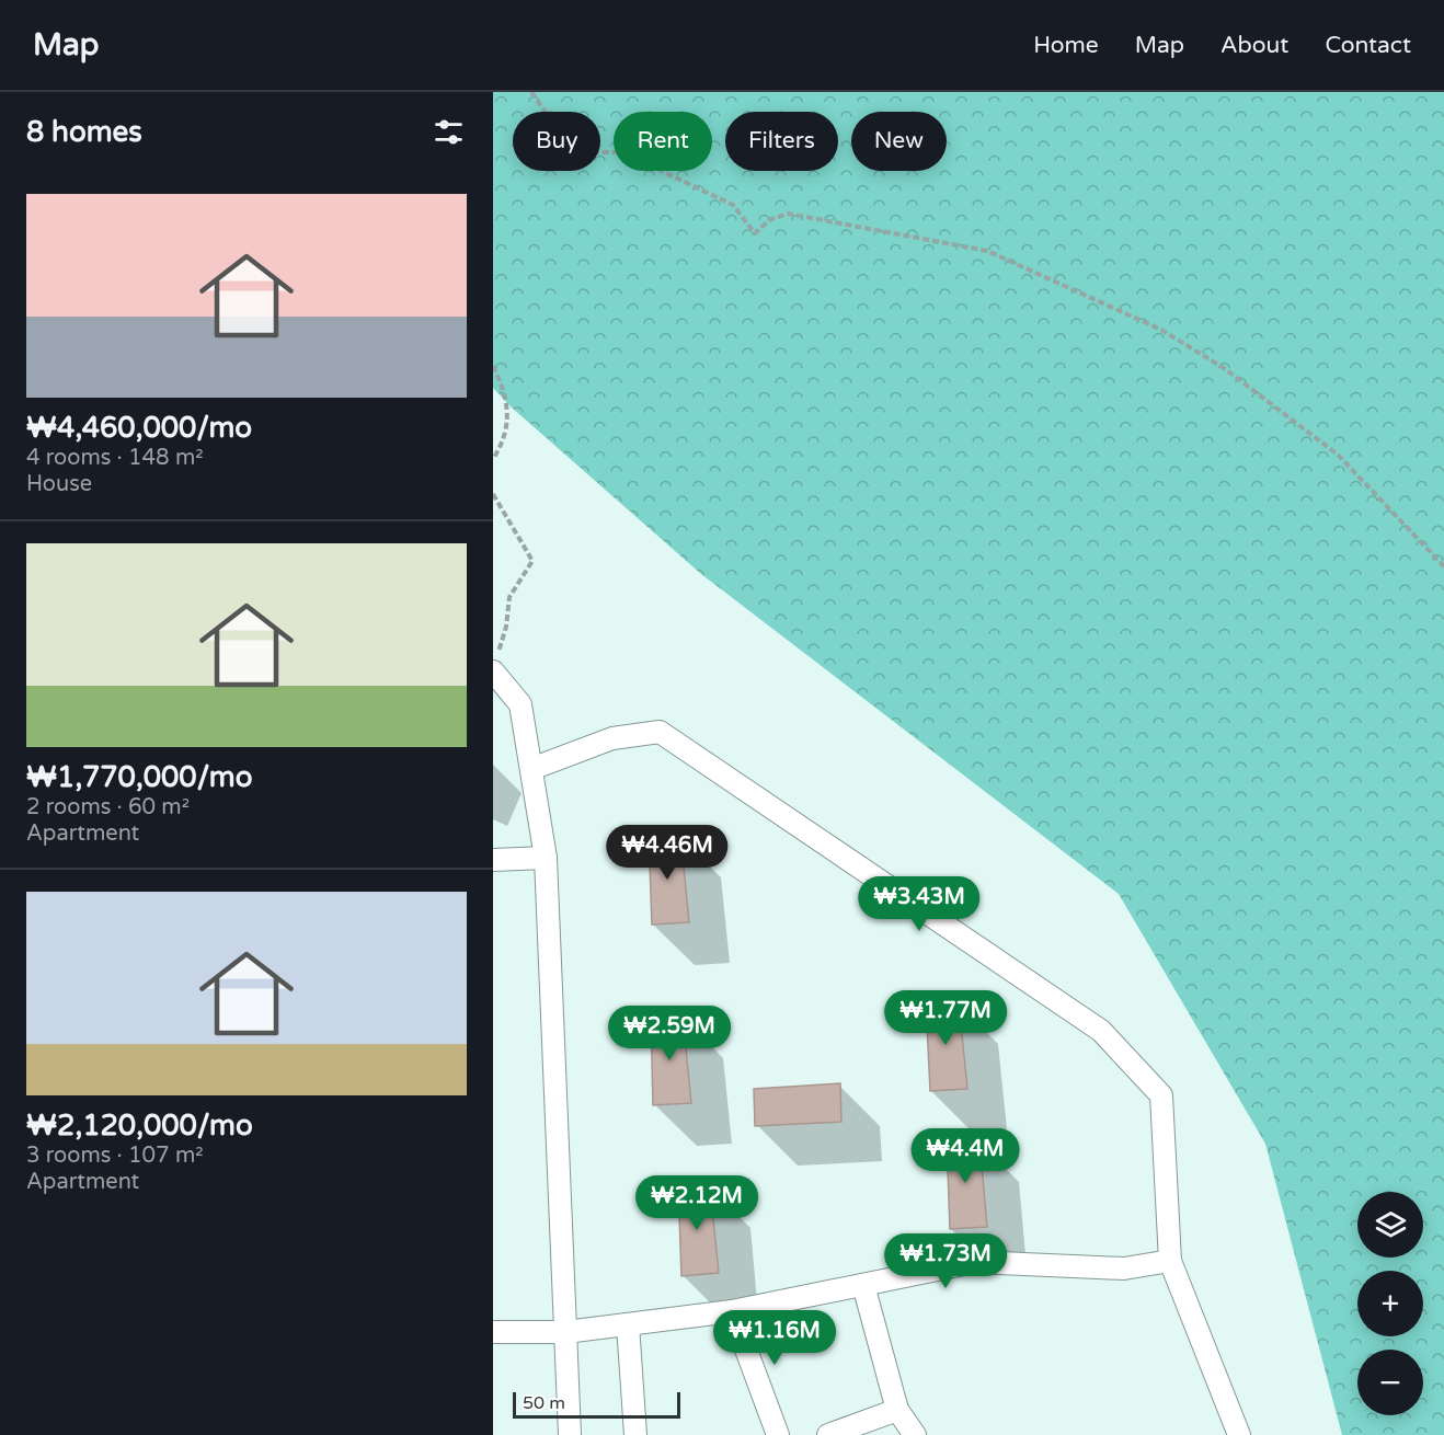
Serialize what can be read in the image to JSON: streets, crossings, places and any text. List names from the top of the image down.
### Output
{
  "scale_bar": "50 m",
  "page": {
    "header": "Map",
    "nav": [
      "Home",
      "Map",
      "About",
      "Contact"
    ],
    "heading": "8 homes",
    "chip": [
      "Buy",
      "Rent",
      "Filters",
      "New"
    ],
    "list": [
      {
        "name": "₩4,460,000/mo",
        "note": "4 rooms · 148 m² · House"
      },
      {
        "name": "₩1,770,000/mo",
        "note": "2 rooms · 60 m² · Apartment"
      },
      {
        "name": "₩2,120,000/mo",
        "note": "3 rooms · 107 m² · Apartment"
      }
    ],
    "price": [
      "₩4.46M",
      "₩3.43M",
      "₩1.77M",
      "₩2.59M",
      "₩4.4M",
      "₩2.12M",
      "₩1.73M",
      "₩1.16M"
    ],
    "map_buttons": ["+", "−"],
    "scale": "50 m"
  }
}
